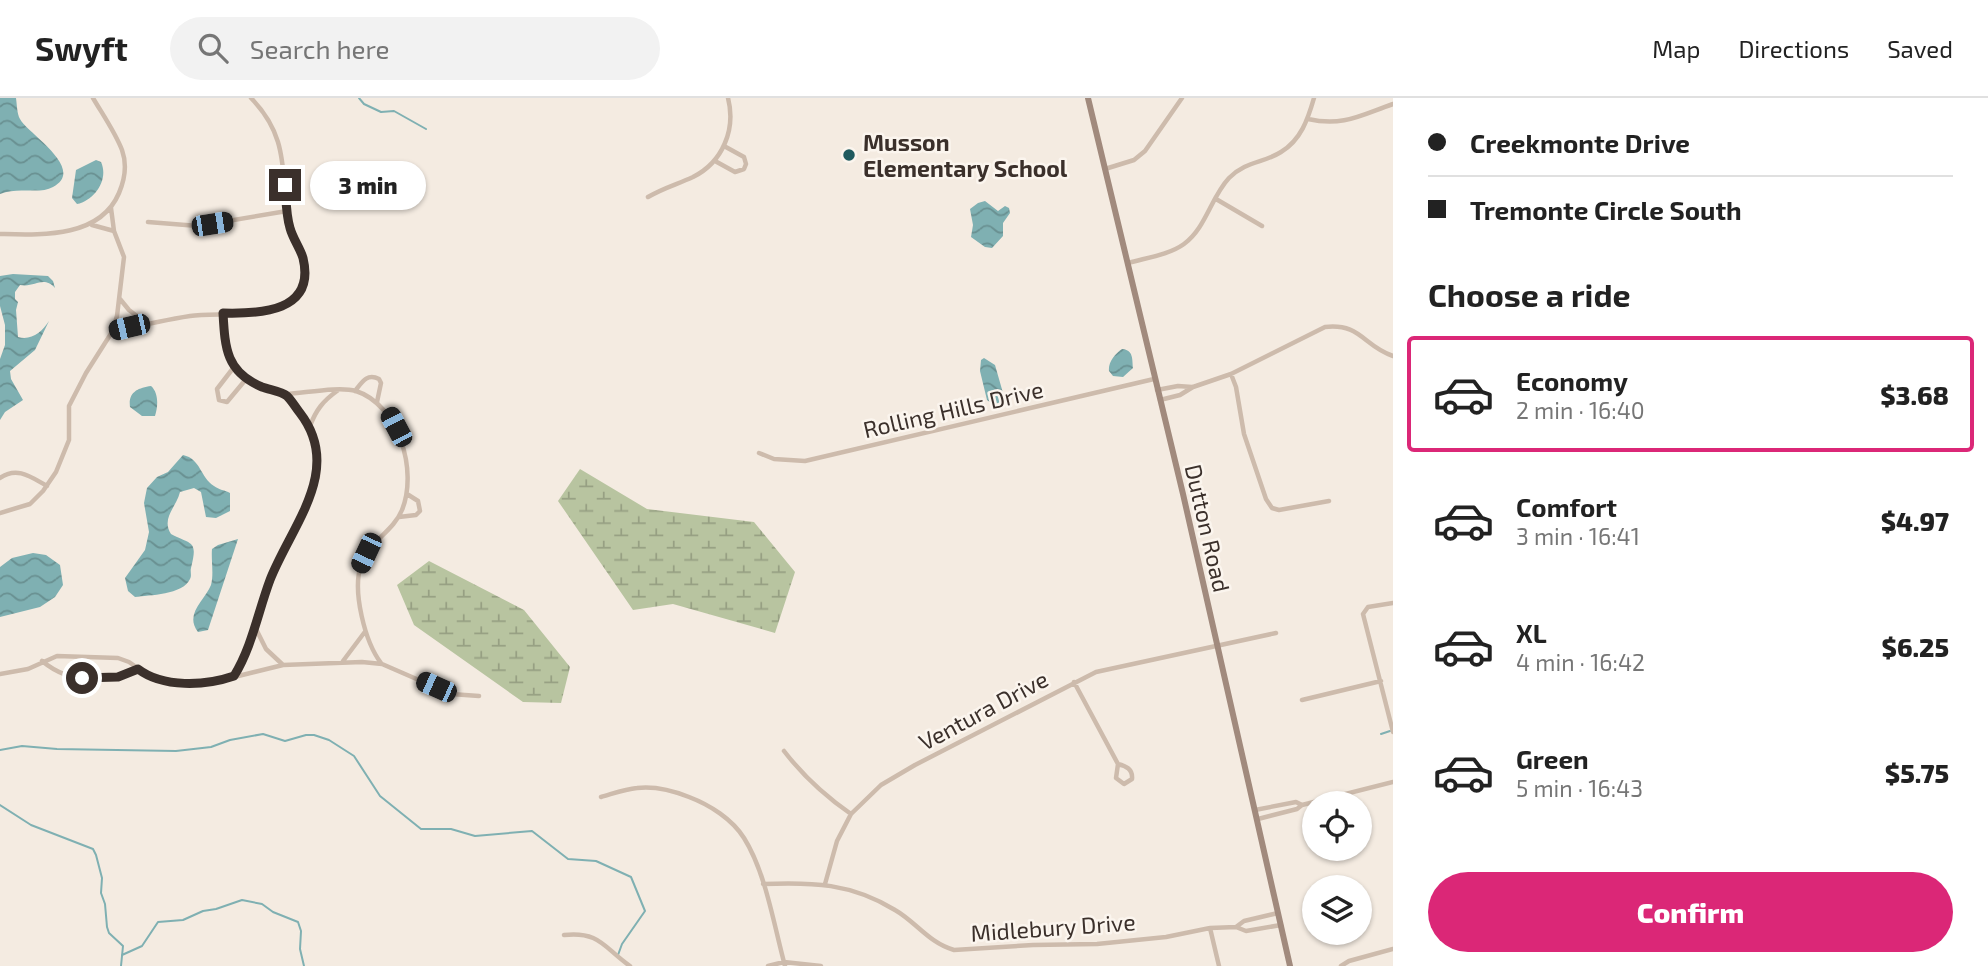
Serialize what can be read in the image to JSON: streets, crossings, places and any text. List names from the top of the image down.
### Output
{
  "streets": {
    "street": [
      "Rolling Hills Drive",
      "Dutton Road",
      "Ventura Drive",
      "Midlebury Drive"
    ]
  },
  "crossings": [
    ["Rolling Hills Drive", "Dutton Road"],
    ["Dutton Road", "Ventura Drive"],
    ["Dutton Road", "Midlebury Drive"],
    ["Ventura Drive", "Midlebury Drive"]
  ],
  "places": ["Musson Elementary School"],
  "page": {
    "header": "Swyft",
    "search": "Search here",
    "nav": ["Map", "Directions", "Saved"],
    "banner": ["Creekmonte Drive", "Tremonte Circle South"],
    "bubble": "3 min",
    "heading": "Choose a ride",
    "list": [
      {
        "name": "Economy",
        "note": "2 min · 16:40",
        "value": "$3.68"
      },
      {
        "name": "Comfort",
        "note": "3 min · 16:41",
        "value": "$4.97"
      },
      {
        "name": "XL",
        "note": "4 min · 16:42",
        "value": "$6.25"
      },
      {
        "name": "Green",
        "note": "5 min · 16:43",
        "value": "$5.75"
      }
    ],
    "buttons": "Confirm"
  }
}
